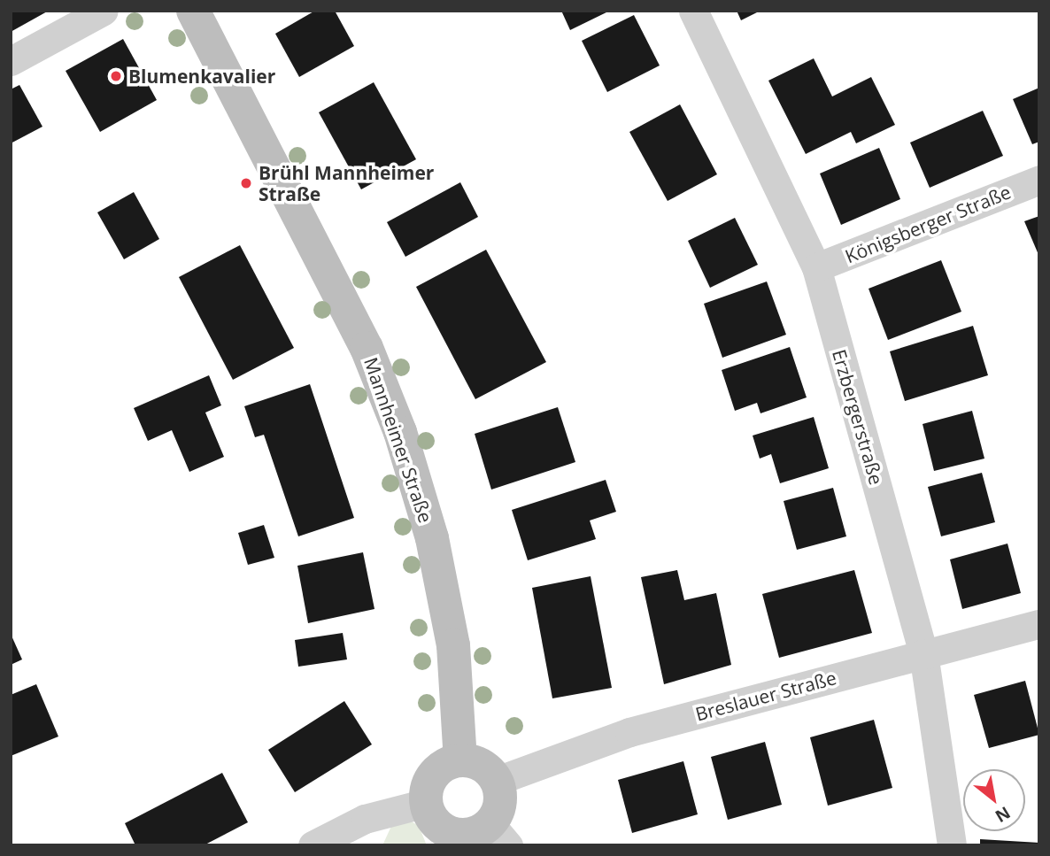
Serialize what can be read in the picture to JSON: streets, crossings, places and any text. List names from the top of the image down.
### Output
{
  "streets": {
    "main road": ["Mannheimer Straße"],
    "street": ["Königsberger Straße", "Erzbergerstraße", "Breslauer Straße"]
  },
  "crossings": [
    ["Königsberger Straße", "Erzbergerstraße"],
    ["Erzbergerstraße", "Breslauer Straße"],
    ["Mannheimer Straße", "Breslauer Straße"]
  ],
  "places": ["Blumenkavalier", "Brühl Mannheimer Straße"],
  "north": "bottom right"
}
